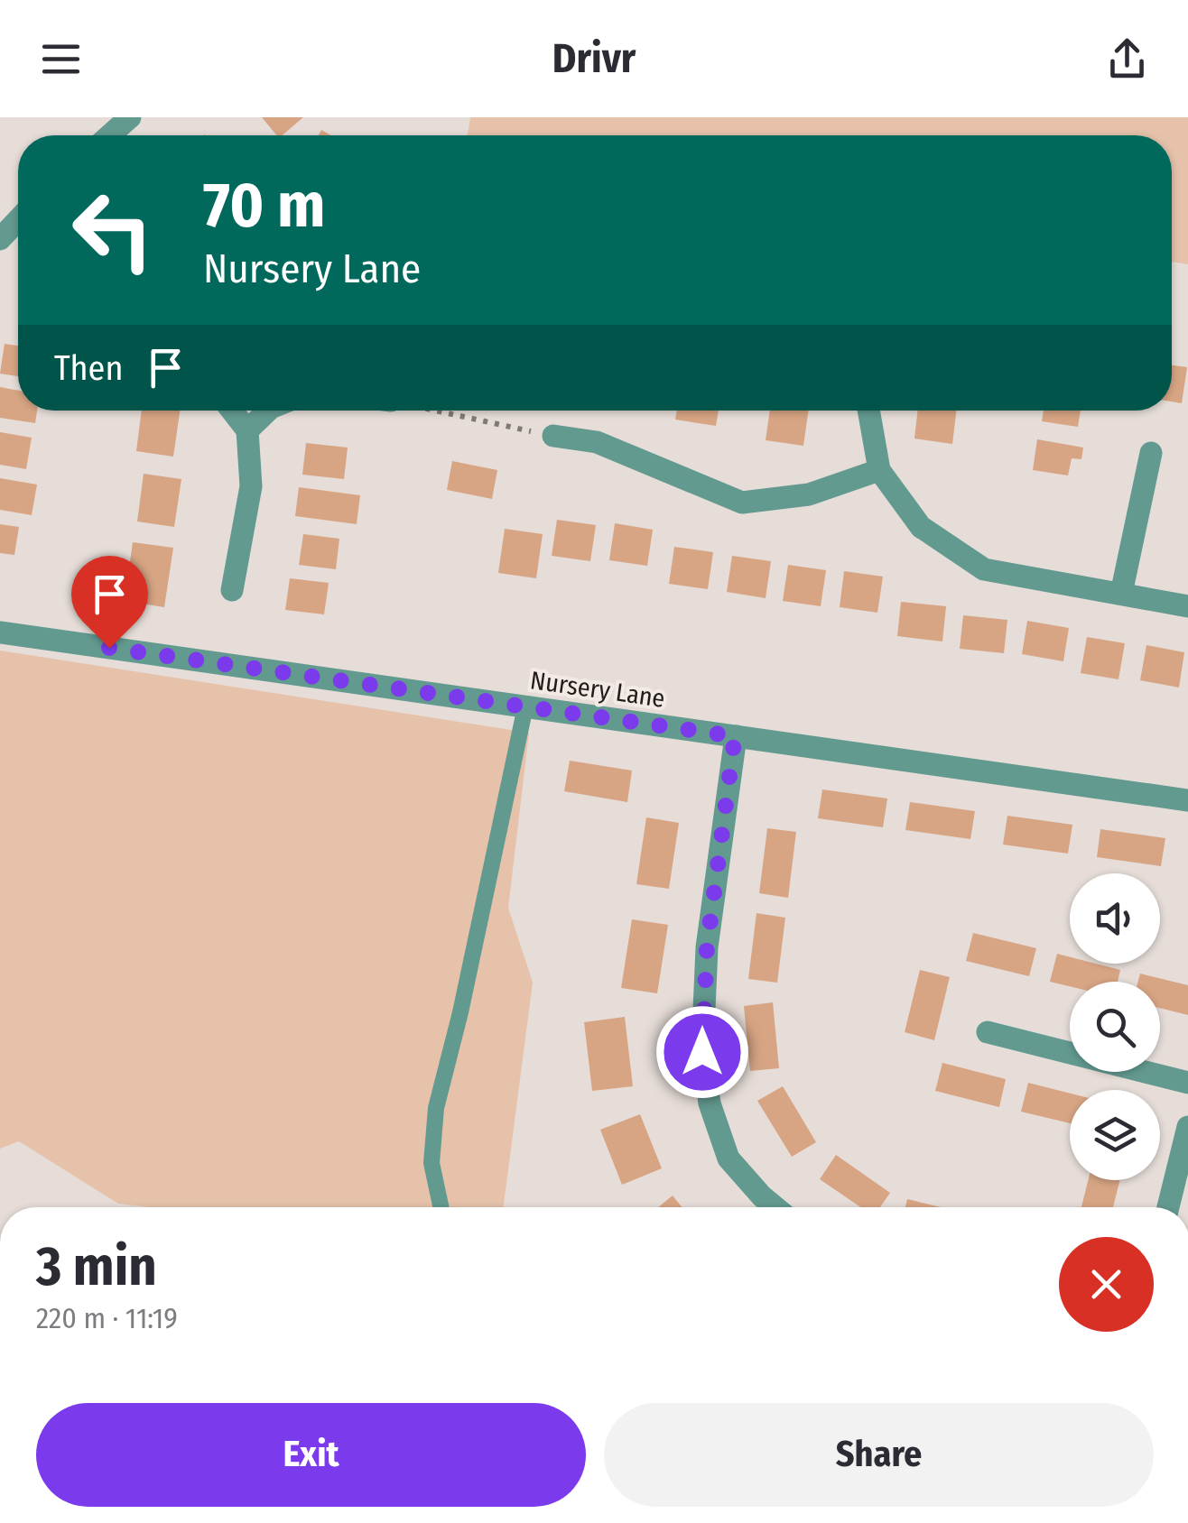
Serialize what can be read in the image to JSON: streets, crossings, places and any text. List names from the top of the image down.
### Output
{
  "streets": {
    "street": ["Nursery Lane"]
  },
  "page": {
    "header": "Drivr",
    "turn": ["70 m", "Nursery Lane"],
    "then": "Then",
    "heading": ["3 min", "220 m · 11:19"],
    "buttons": ["Exit", "Share"]
  }
}
